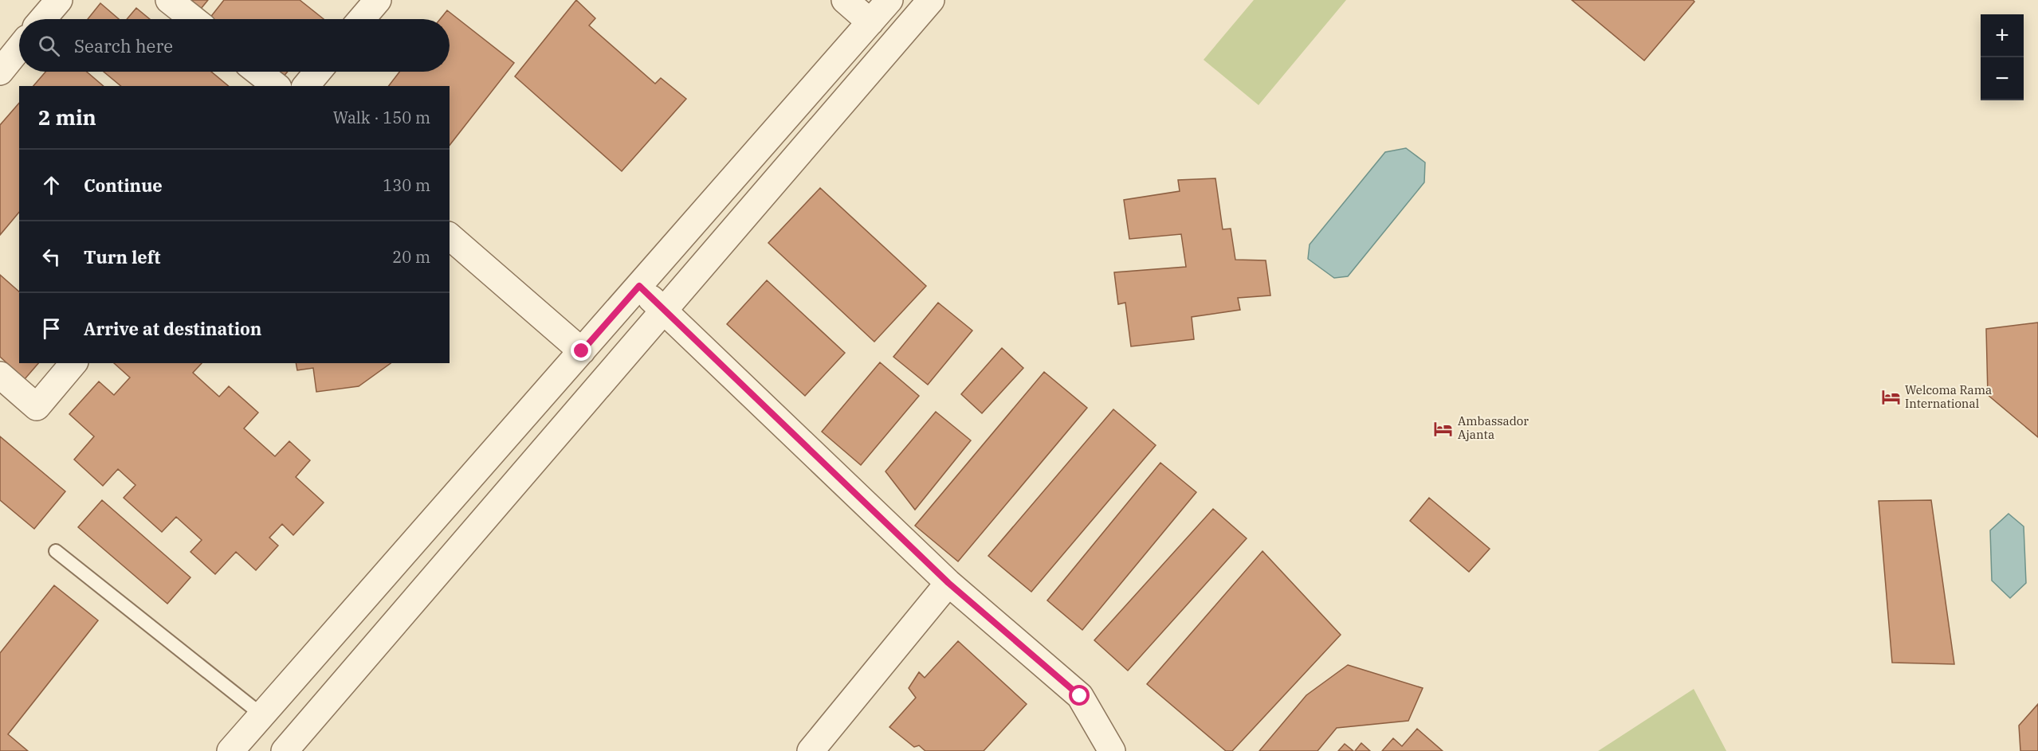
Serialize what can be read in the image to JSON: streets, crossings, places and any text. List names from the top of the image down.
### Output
{
  "places": {
    "hotel": ["Welcoma Rama International", "Ambassador Ajanta"]
  },
  "page": {
    "map_buttons": ["+", "−"],
    "search": "Search here",
    "heading": ["2 min", "Walk · 150 m"],
    "list": [
      ["Continue", "130 m"],
      ["Turn left", "20 m"],
      "Arrive at destination"
    ]
  }
}
